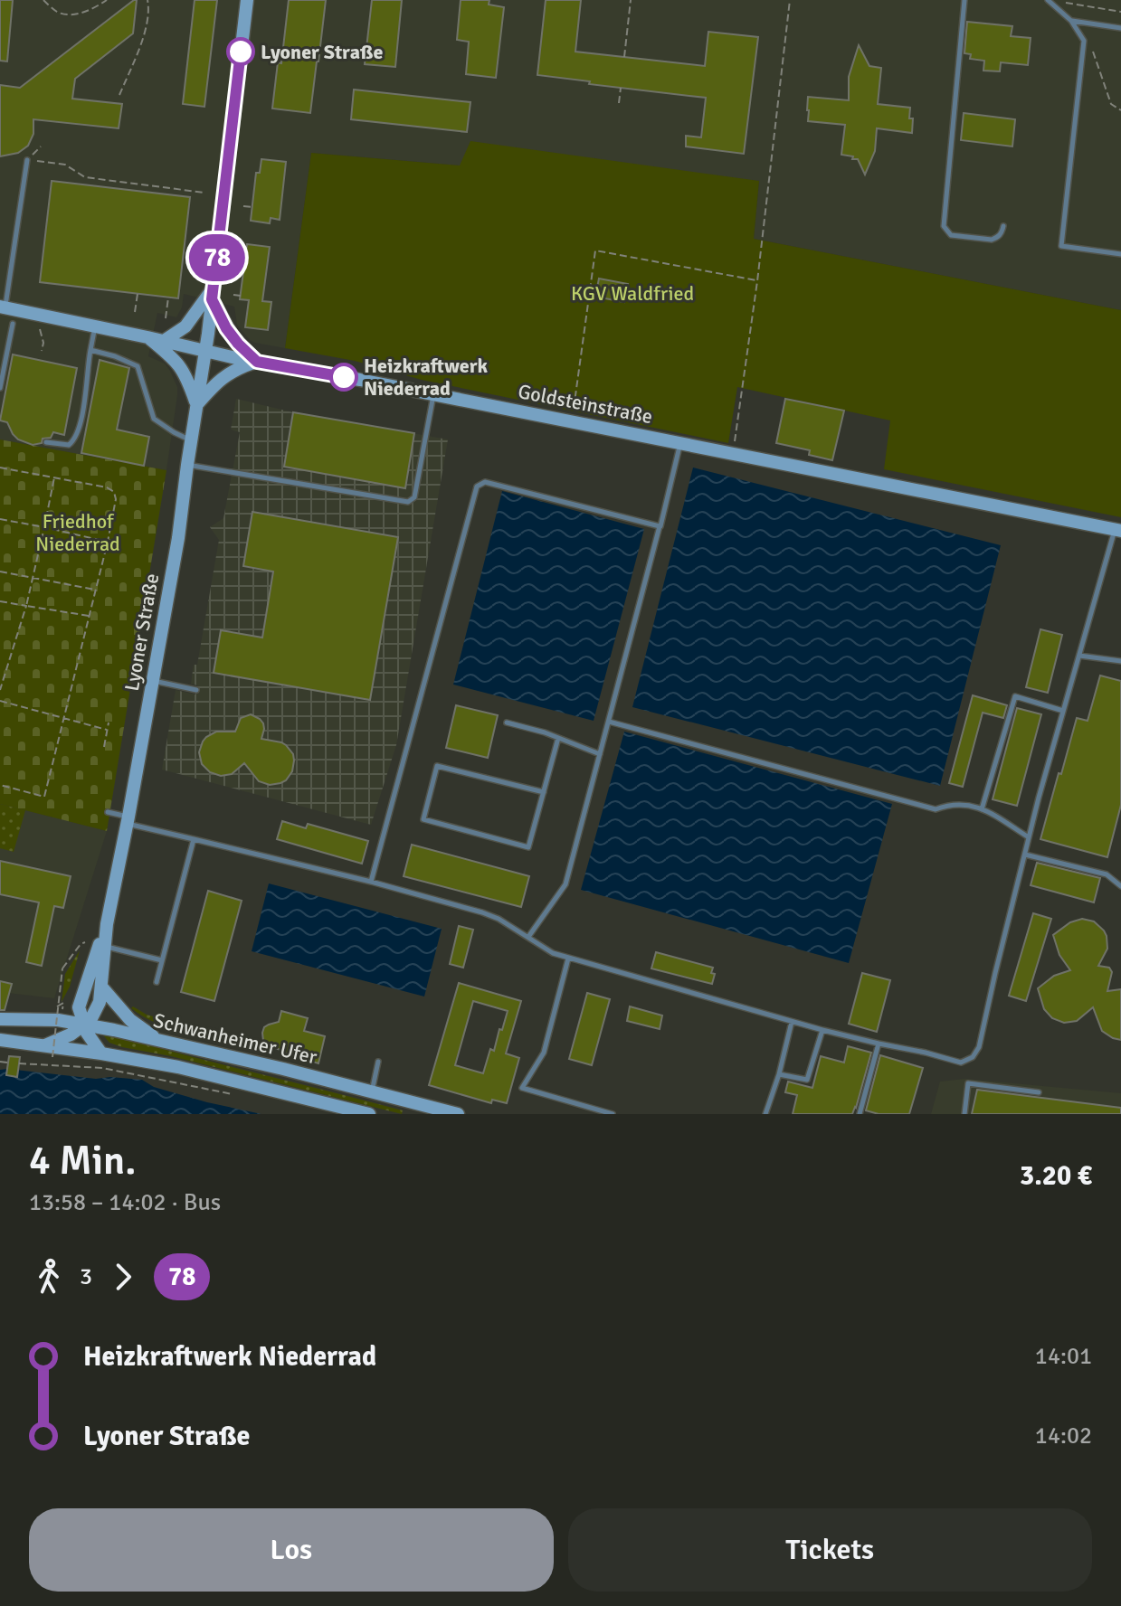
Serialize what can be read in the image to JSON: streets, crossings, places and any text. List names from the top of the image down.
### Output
{
  "streets": {
    "main road": ["Goldsteinstraße", "Lyoner Straße", "Schwanheimer Ufer"]
  },
  "crossings": [
    ["Goldsteinstraße", "Lyoner Straße"],
    ["Lyoner Straße", "Schwanheimer Ufer"]
  ],
  "parks": ["KGV Waldfried", "Friedhof Niederrad"],
  "places": ["Lyoner Straße", "Heizkraftwerk Niederrad"],
  "lines": ["bus line 78"],
  "page": {
    "on_map": "78",
    "heading": ["4 Min.", "13:58 – 14:02 · Bus", "3.20 €"],
    "legs": ["3", "78"],
    "list": [
      {
        "name": "Heizkraftwerk Niederrad",
        "value": "14:01"
      },
      {
        "name": "Lyoner Straße",
        "value": "14:02"
      }
    ],
    "buttons": ["Los", "Tickets"]
  }
}
